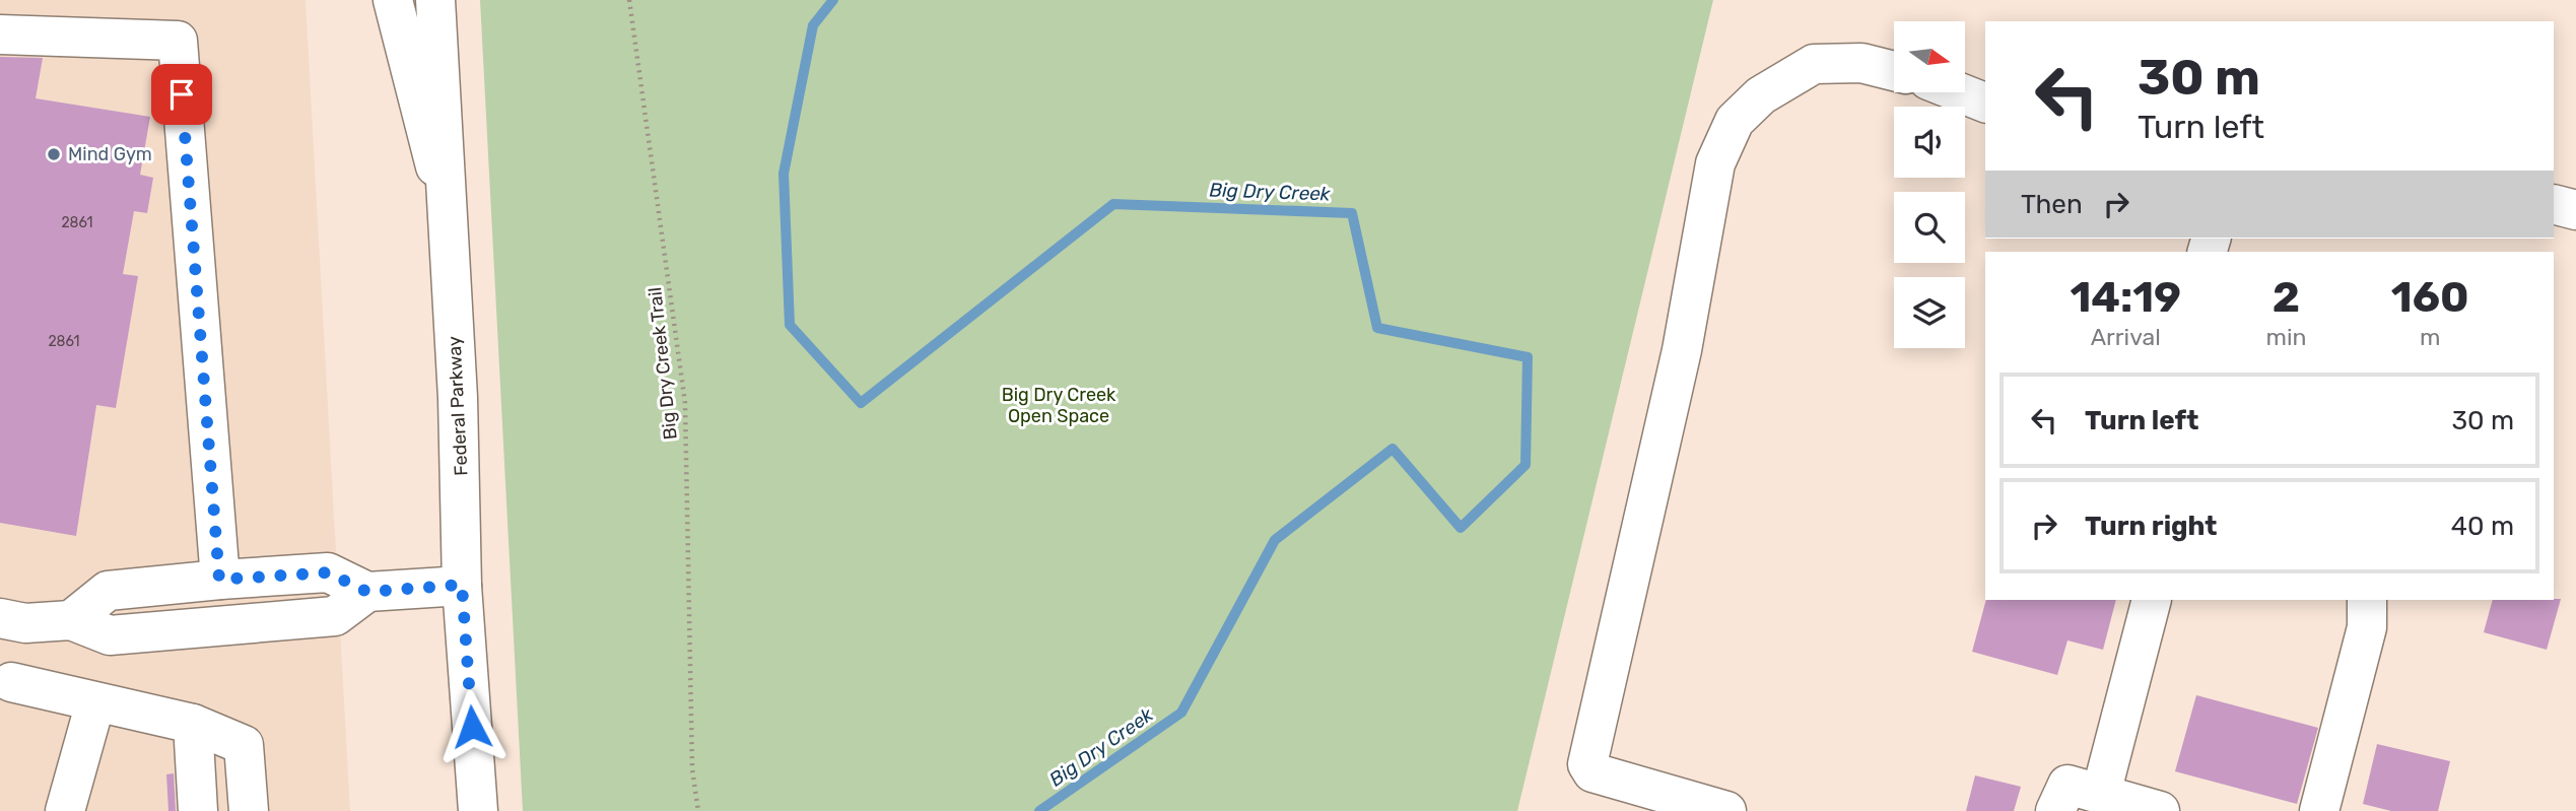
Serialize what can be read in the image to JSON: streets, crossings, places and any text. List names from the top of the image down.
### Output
{
  "streets": {
    "street": ["Federal Parkway"],
    "path": ["Big Dry Creek Trail"]
  },
  "water": ["Big Dry Creek"],
  "parks": ["Big Dry Creek Open Space"],
  "places": ["Mind Gym"],
  "house_numbers": ["2861", "2861"],
  "north": "right",
  "page": {
    "turn": ["30 m", "Turn left"],
    "then": "Then",
    "eta": [
      "14:19",
      "Arrival",
      "2",
      "min",
      "160",
      "m"
    ],
    "list": [
      {
        "name": "Turn left",
        "value": "30 m"
      },
      {
        "name": "Turn right",
        "value": "40 m"
      }
    ]
  }
}
